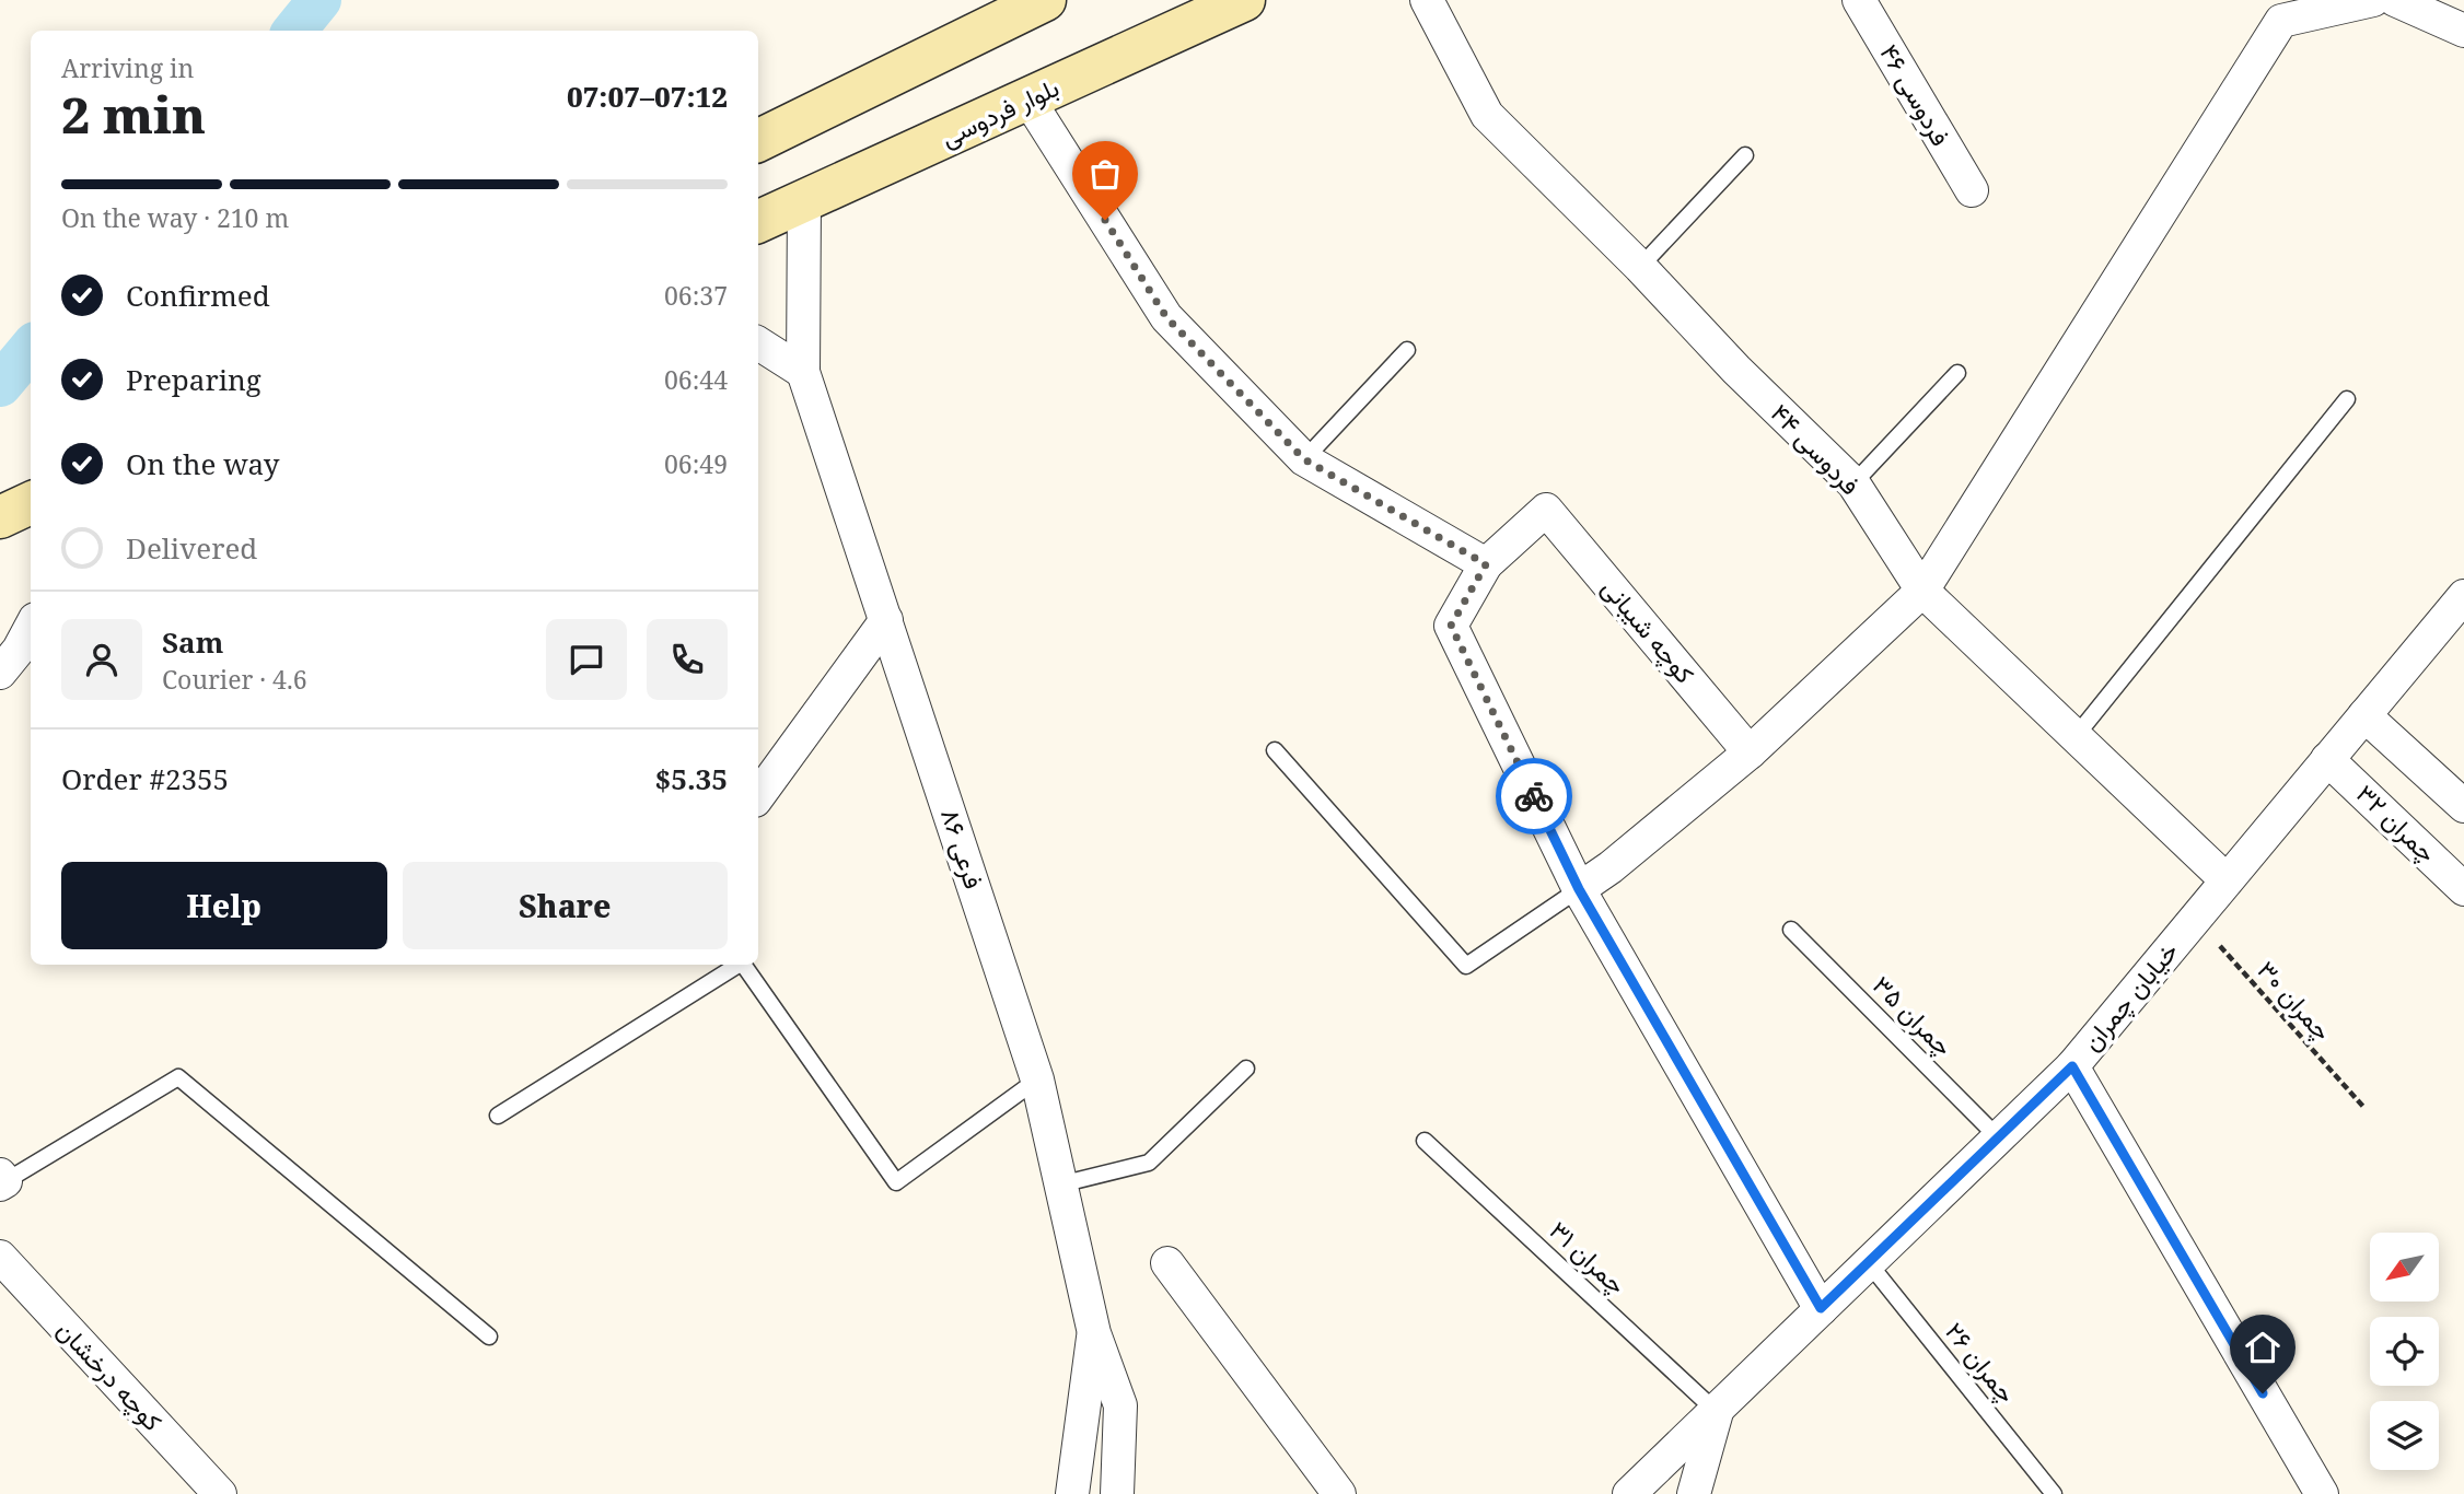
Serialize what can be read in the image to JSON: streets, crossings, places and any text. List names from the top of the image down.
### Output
{
  "streets": {
    "main road": ["بلوار فردوسی"],
    "street": [
      "فردوسی ۴۶",
      "فردوسی ۴۴",
      "کوچه شیبانی",
      "چمران ۳۲",
      "فرعی ۸۶",
      "خیابان چمران",
      "کوچه درخشان"
    ],
    "lane": ["چمران ۳۵", "چمران ۳۱", "چمران ۲۶"],
    "path": ["چمران ۳۰"]
  },
  "crossings": [
    ["بلوار فردوسی", "فرعی ۸۶"],
    ["فردوسی ۴۴", "خیابان چمران"],
    ["چمران ۳۲", "خیابان چمران"],
    ["خیابان چمران", "چمران ۳۰"],
    ["خیابان چمران", "چمران ۳۵"],
    ["خیابان چمران", "چمران ۳۱"],
    ["خیابان چمران", "چمران ۲۶"]
  ],
  "north": "bottom left",
  "page": {
    "heading": ["2 min", "Arriving in", "07:07–07:12"],
    "panel": [
      "Sam",
      "Courier · 4.6",
      "Order #2355",
      "$5.35"
    ],
    "bar": "On the way · 210 m",
    "list": [
      ["Confirmed", "06:37"],
      ["Preparing", "06:44"],
      ["On the way", "06:49"],
      "Delivered"
    ],
    "buttons": ["Help", "Share"]
  }
}
